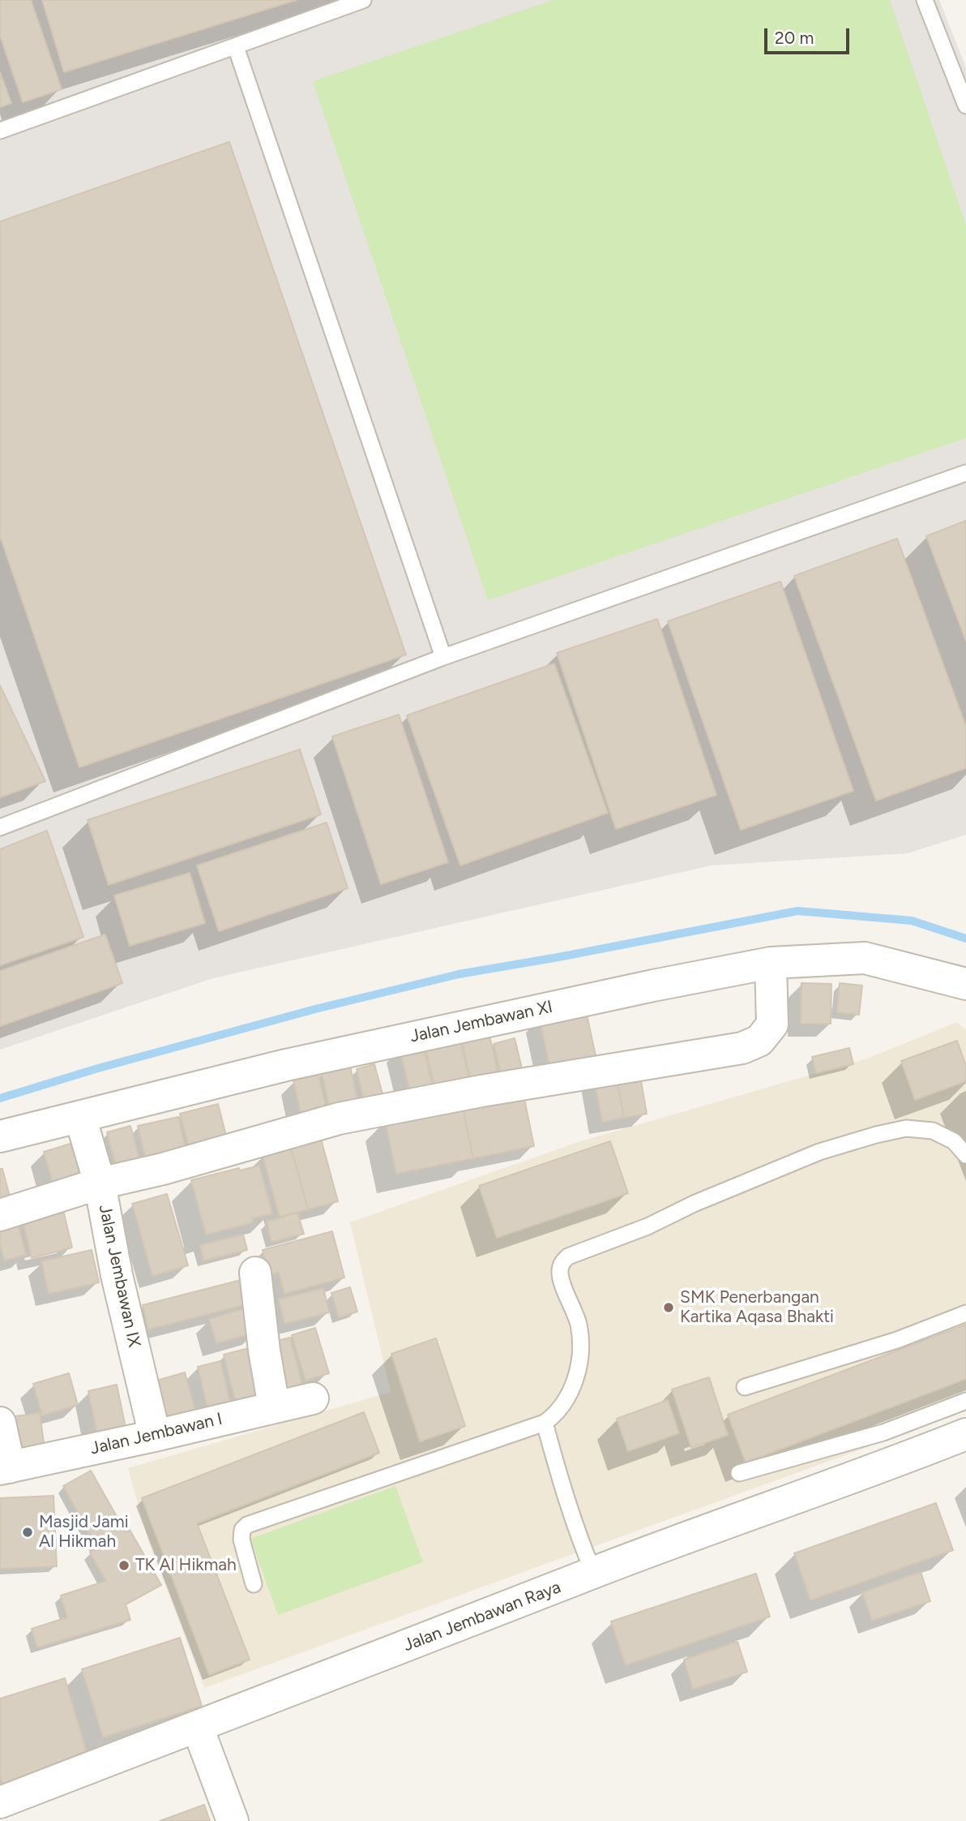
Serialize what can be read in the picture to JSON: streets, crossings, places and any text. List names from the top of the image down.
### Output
{
  "streets": {
    "street": [
      "Jalan Jembawan XI",
      "Jalan Jembawan IX",
      "Jalan Jembawan I",
      "Jalan Jembawan Raya"
    ]
  },
  "crossings": [
    ["Jalan Jembawan XI", "Jalan Jembawan IX"],
    ["Jalan Jembawan IX", "Jalan Jembawan I"]
  ],
  "places": ["SMK Penerbangan Kartika Aqasa Bhakti", "Masjid Jami Al Hikmah", "TK Al Hikmah"],
  "scale_bar": "20 m"
}
